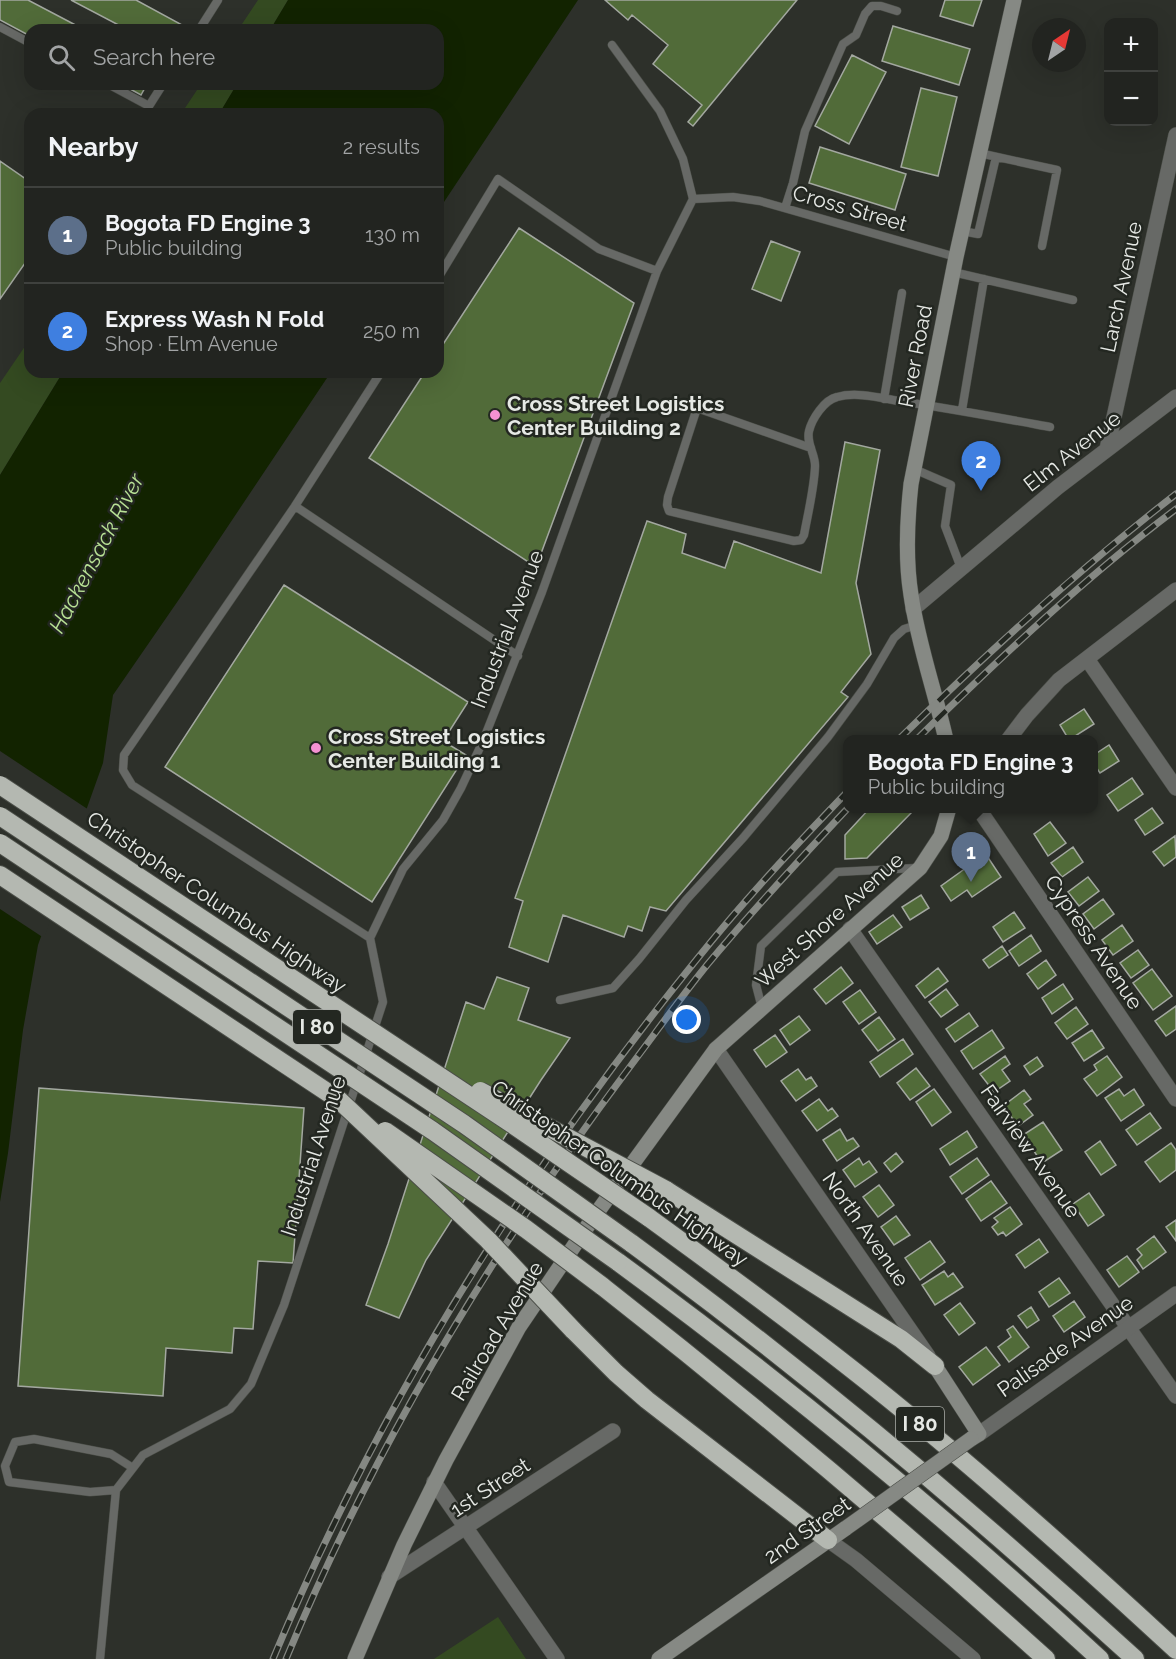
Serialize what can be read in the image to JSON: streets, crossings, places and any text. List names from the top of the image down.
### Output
{
  "streets": {
    "highway": ["Christopher Columbus Highway", "I 80"],
    "main road": [
      "River Road",
      "West Shore Avenue",
      "North Avenue",
      "Railroad Avenue",
      "2nd Street"
    ],
    "street": [
      "Larch Avenue",
      "Elm Avenue",
      "Cypress Avenue",
      "Fairview Avenue",
      "Palisade Avenue",
      "1st Street"
    ],
    "lane": ["Cross Street", "Industrial Avenue"]
  },
  "crossings": [
    ["Cross Street", "River Road"],
    ["Cross Street", "Industrial Avenue"],
    ["Larch Avenue", "Elm Avenue"],
    ["River Road", "Elm Avenue"],
    ["West Shore Avenue", "Fairview Avenue"],
    ["West Shore Avenue", "North Avenue"],
    ["West Shore Avenue", "Railroad Avenue"],
    ["Fairview Avenue", "Palisade Avenue"],
    ["North Avenue", "Railroad Avenue"],
    ["North Avenue", "Palisade Avenue"],
    ["North Avenue", "2nd Street"],
    ["Railroad Avenue", "1st Street"],
    ["Palisade Avenue", "2nd Street"]
  ],
  "water": ["Hackensack River"],
  "places": ["Cross Street Logistics Center Building 2", "Cross Street Logistics Center Building 1"],
  "north": "top right",
  "page": {
    "map_buttons": ["+", "−"],
    "search": "Search here",
    "heading": ["Nearby", "2 results"],
    "list": [
      {
        "mark": "1",
        "name": "Bogota FD Engine 3",
        "note": "Public building",
        "value": "130 m"
      },
      {
        "mark": "2",
        "name": "Express Wash N Fold",
        "note": "Shop · Elm Avenue",
        "value": "250 m"
      }
    ],
    "pins": ["2", "1"],
    "popup": ["Bogota FD Engine 3", "Public building"]
  }
}
